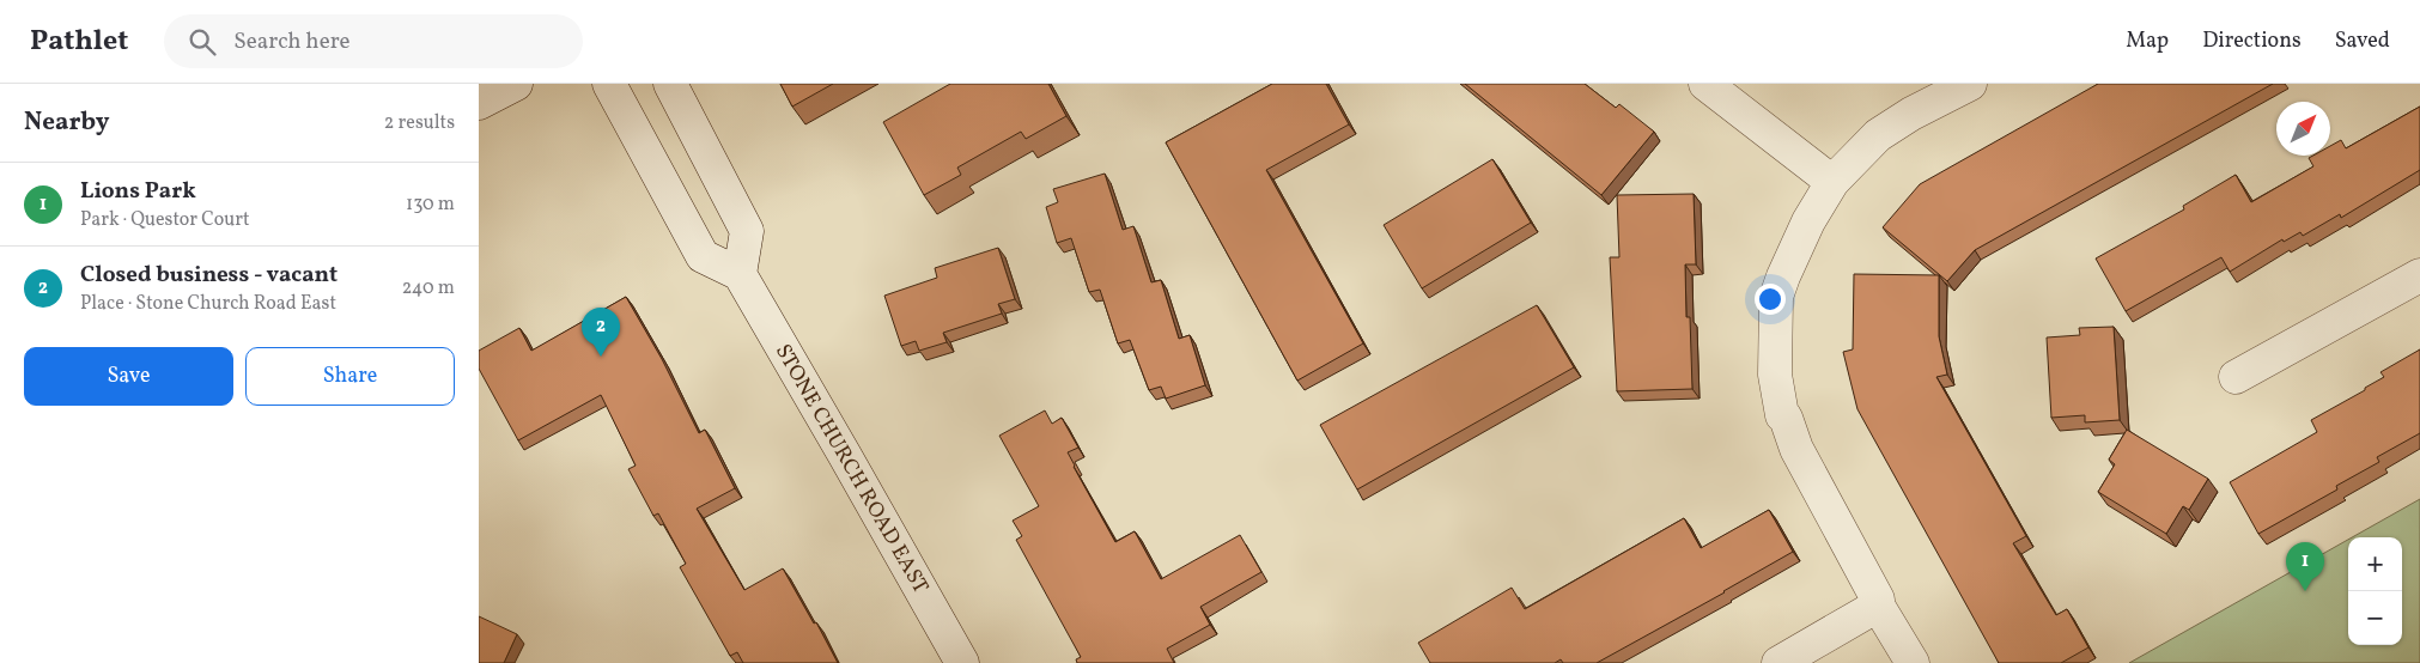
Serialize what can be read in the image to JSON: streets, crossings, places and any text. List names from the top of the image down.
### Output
{
  "streets": {
    "street": ["STONE CHURCH ROAD EAST"]
  },
  "north": "top right",
  "page": {
    "header": "Pathlet",
    "search": "Search here",
    "nav": ["Map", "Directions", "Saved"],
    "heading": ["Nearby", "2 results"],
    "list": [
      {
        "mark": "1",
        "name": "Lions Park",
        "note": "Park · Questor Court",
        "value": "130 m"
      },
      {
        "mark": "2",
        "name": "Closed business - vacant",
        "note": "Place · Stone Church Road East",
        "value": "240 m"
      }
    ],
    "pins": ["2", "1"],
    "buttons": ["Save", "Share"],
    "map_buttons": ["+", "−"]
  }
}
